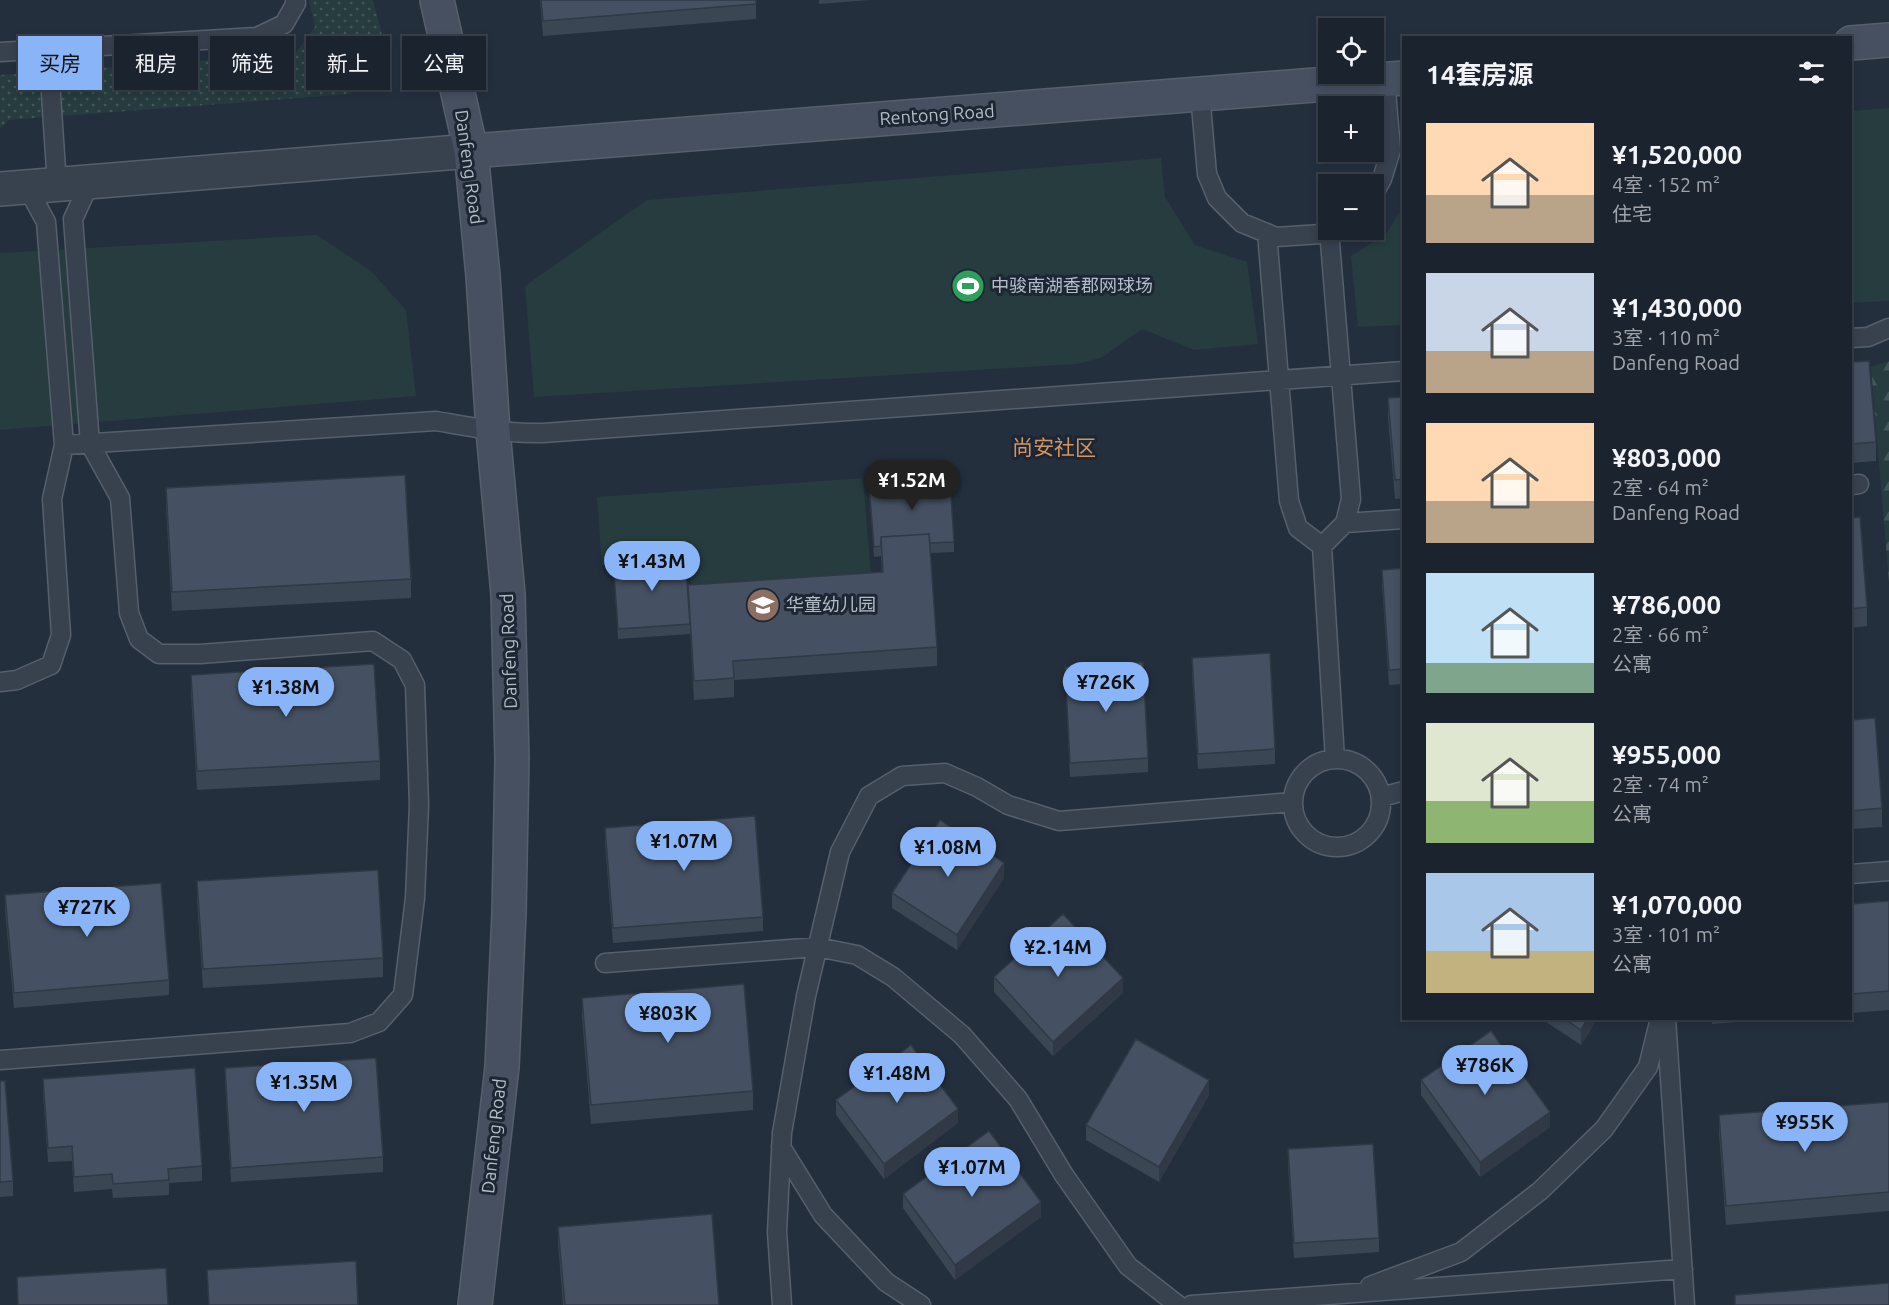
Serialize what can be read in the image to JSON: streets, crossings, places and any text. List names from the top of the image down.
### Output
{
  "streets": {
    "main road": ["Rentong Road", "Danfeng Road"]
  },
  "crossings": [
    ["Rentong Road", "Danfeng Road"]
  ],
  "districts": ["尚安社区"],
  "places": {
    "sports": ["中骏南湖香郡网球场"],
    "school or university": ["华童幼儿园"]
  },
  "page": {
    "map_buttons": ["+", "−"],
    "chip": [
      "买房",
      "租房",
      "筛选",
      "新上",
      "公寓"
    ],
    "heading": "14套房源",
    "list": [
      {
        "name": "¥1,520,000",
        "note": "4室 · 152 m² · 住宅"
      },
      {
        "name": "¥1,430,000",
        "note": "3室 · 110 m² · Danfeng Road"
      },
      {
        "name": "¥803,000",
        "note": "2室 · 64 m² · Danfeng Road"
      },
      {
        "name": "¥786,000",
        "note": "2室 · 66 m² · 公寓"
      },
      {
        "name": "¥955,000",
        "note": "2室 · 74 m² · 公寓"
      },
      {
        "name": "¥1,070,000",
        "note": "3室 · 101 m² · 公寓"
      }
    ],
    "price": [
      "¥1.52M",
      "¥1.43M",
      "¥726K",
      "¥1.38M",
      "¥1.07M",
      "¥1.08M",
      "¥727K",
      "¥2.14M",
      "¥803K",
      "¥786K",
      "¥1.48M",
      "¥1.35M",
      "¥955K",
      "¥1.07M"
    ]
  }
}
